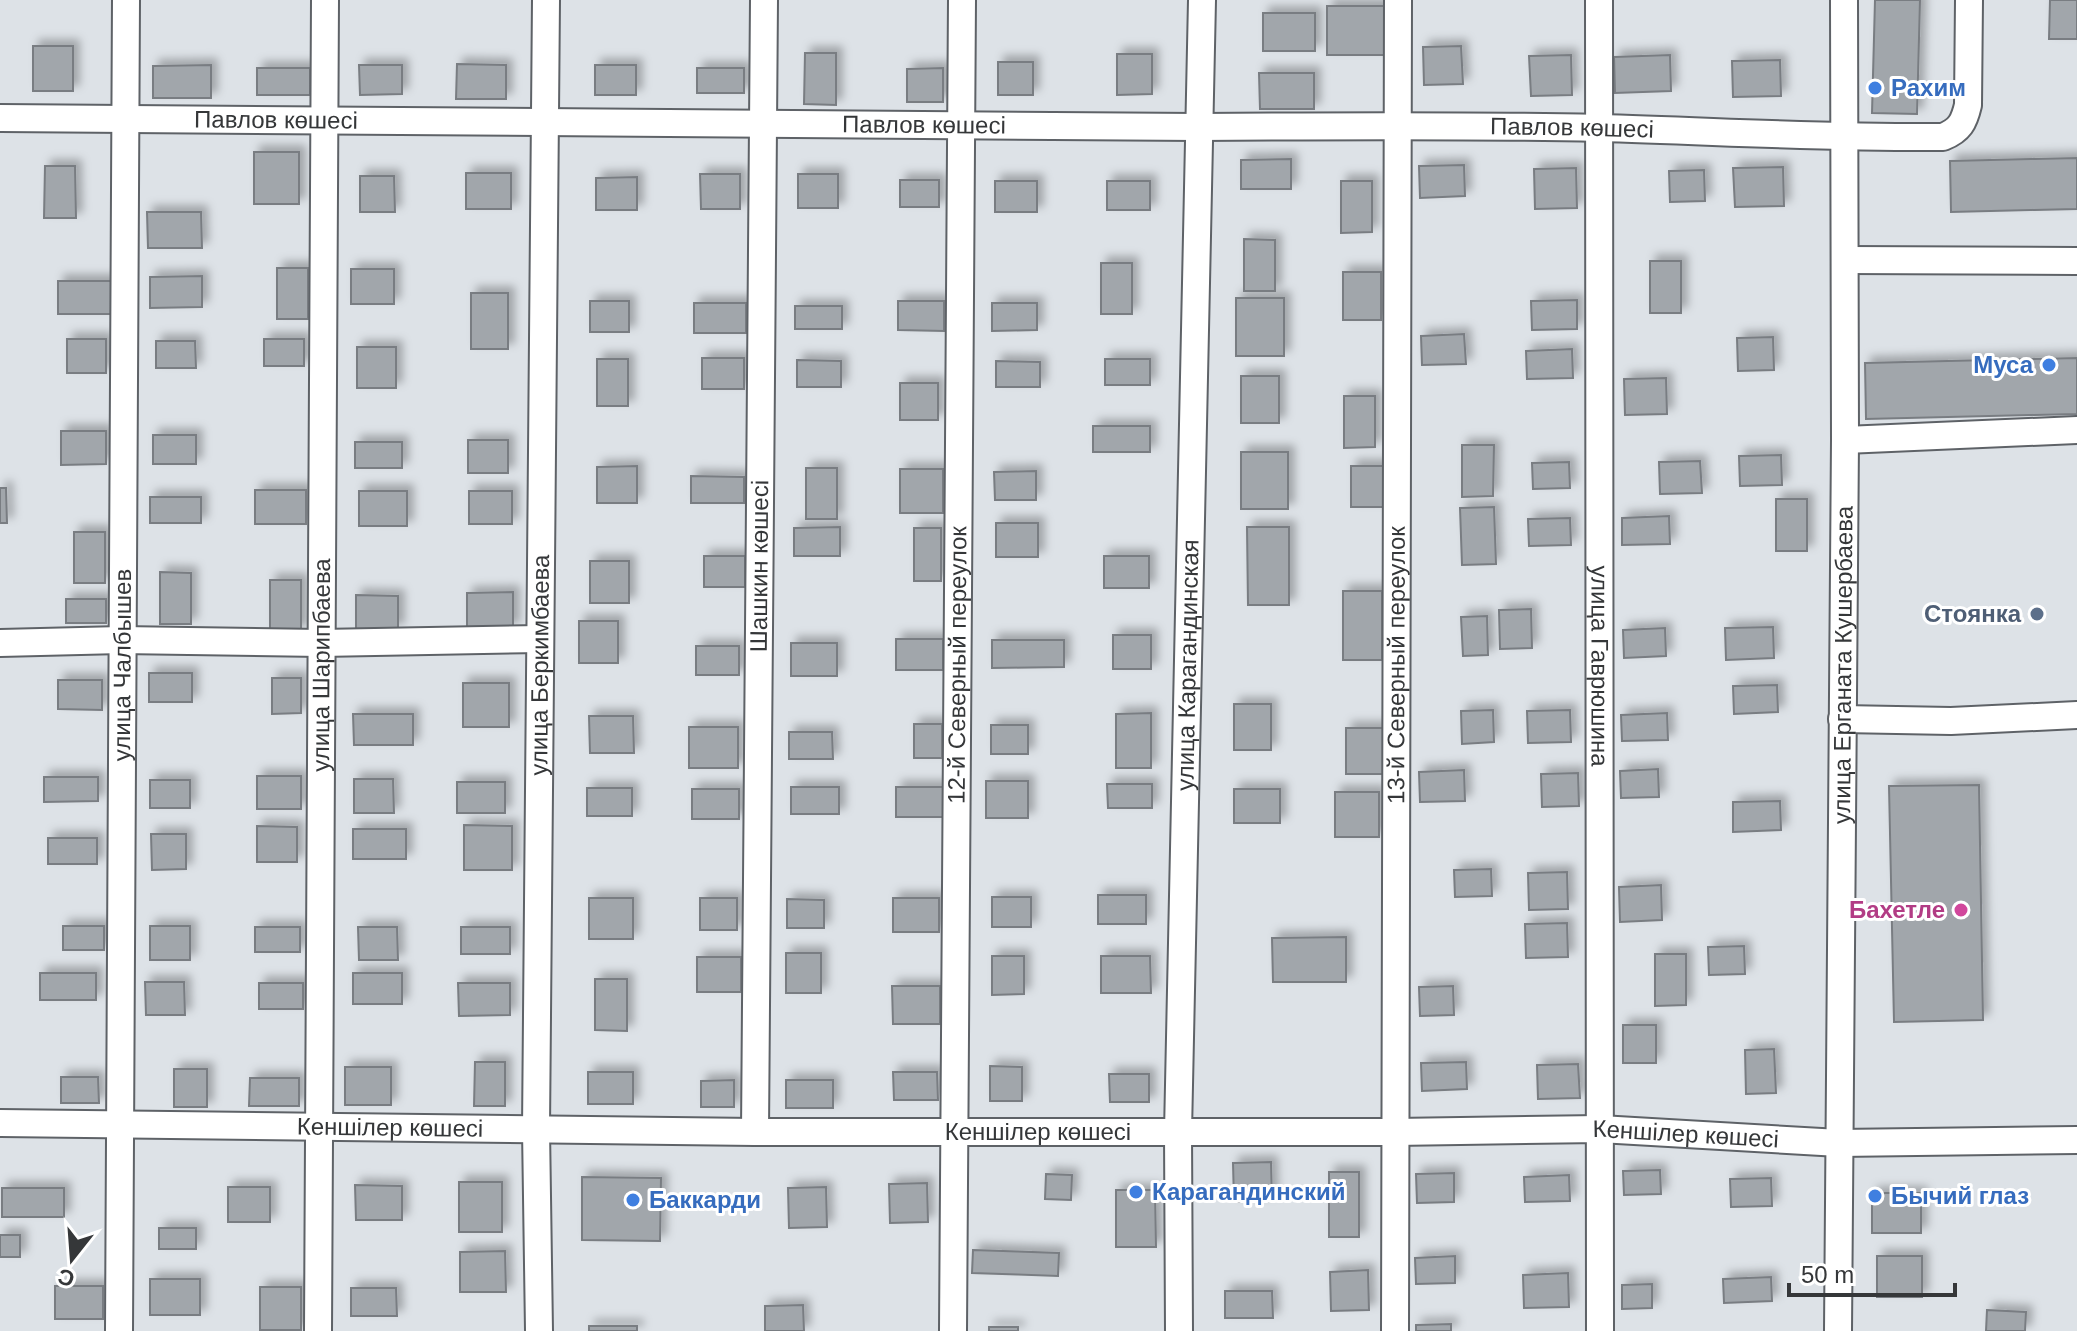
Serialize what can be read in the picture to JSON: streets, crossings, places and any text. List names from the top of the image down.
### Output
{
  "streets": {
    "street": [
      "Павлов көшесі",
      "Шашкин көшесі",
      "улица Чалбышев",
      "12-й Северный переулок",
      "улица Карагандинская",
      "13-й Северный переулок",
      "улица Гаврюшина",
      "улица Ерганата Кушербаева",
      "улица Шарипбаева",
      "улица Беркимбаева",
      "Кеншілер көшесі"
    ]
  },
  "crossings": [
    ["Павлов көшесі", "Шашкин көшесі"],
    ["Павлов көшесі", "улица Чалбышев"],
    ["Павлов көшесі", "12-й Северный переулок"],
    ["Павлов көшесі", "улица Карагандинская"],
    ["Павлов көшесі", "13-й Северный переулок"],
    ["Павлов көшесі", "улица Гаврюшина"],
    ["Павлов көшесі", "улица Ерганата Кушербаева"],
    ["Павлов көшесі", "улица Шарипбаева"],
    ["Павлов көшесі", "улица Беркимбаева"],
    ["Шашкин көшесі", "Кеншілер көшесі"],
    ["улица Чалбышев", "Кеншілер көшесі"],
    ["12-й Северный переулок", "Кеншілер көшесі"],
    ["улица Карагандинская", "Кеншілер көшесі"],
    ["13-й Северный переулок", "Кеншілер көшесі"],
    ["улица Гаврюшина", "Кеншілер көшесі"],
    ["улица Ерганата Кушербаева", "Кеншілер көшесі"],
    ["улица Шарипбаева", "Кеншілер көшесі"],
    ["улица Беркимбаева", "Кеншілер көшесі"]
  ],
  "places": [
    "Рахим",
    "Муса",
    "Стоянка",
    "Бахетле",
    "Карагандинский",
    "Бычий глаз",
    "Баккарди"
  ],
  "scale_bar": "50 m",
  "north": "bottom"
}
